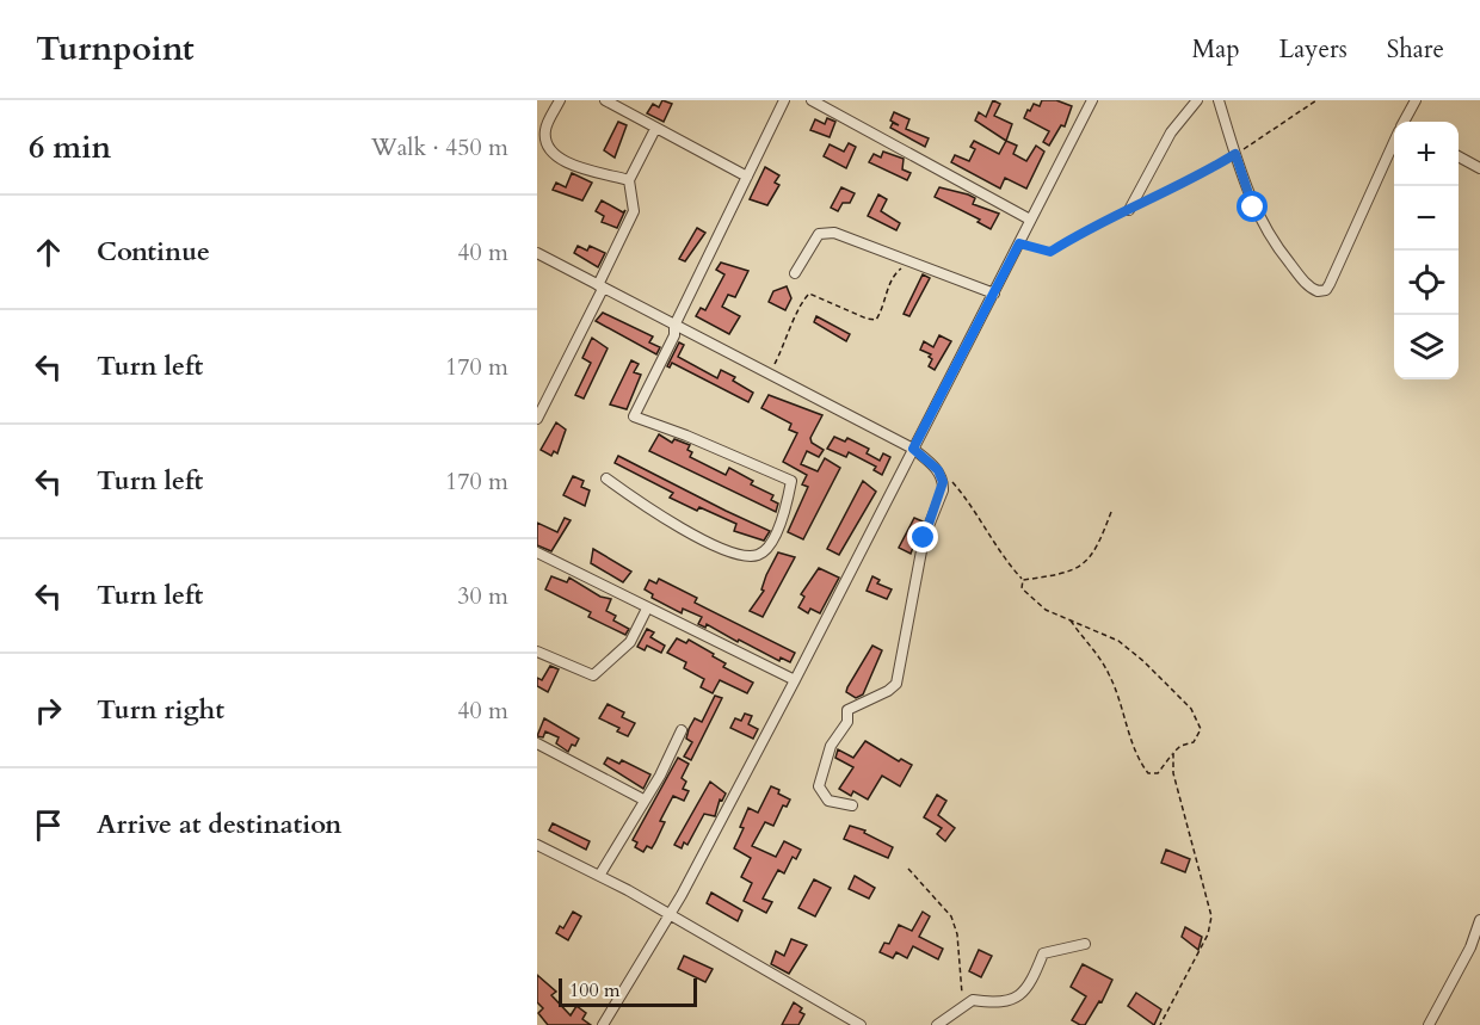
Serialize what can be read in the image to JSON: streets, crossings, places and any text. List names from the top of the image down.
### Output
{
  "scale_bar": "100 m",
  "page": {
    "header": "Turnpoint",
    "nav": ["Map", "Layers", "Share"],
    "heading": ["6 min", "Walk · 450 m"],
    "map_buttons": ["+", "−"],
    "list": [
      ["Continue", "40 m"],
      ["Turn left", "170 m"],
      ["Turn left", "170 m"],
      ["Turn left", "30 m"],
      ["Turn right", "40 m"],
      "Arrive at destination"
    ],
    "scale": "100 m"
  }
}
